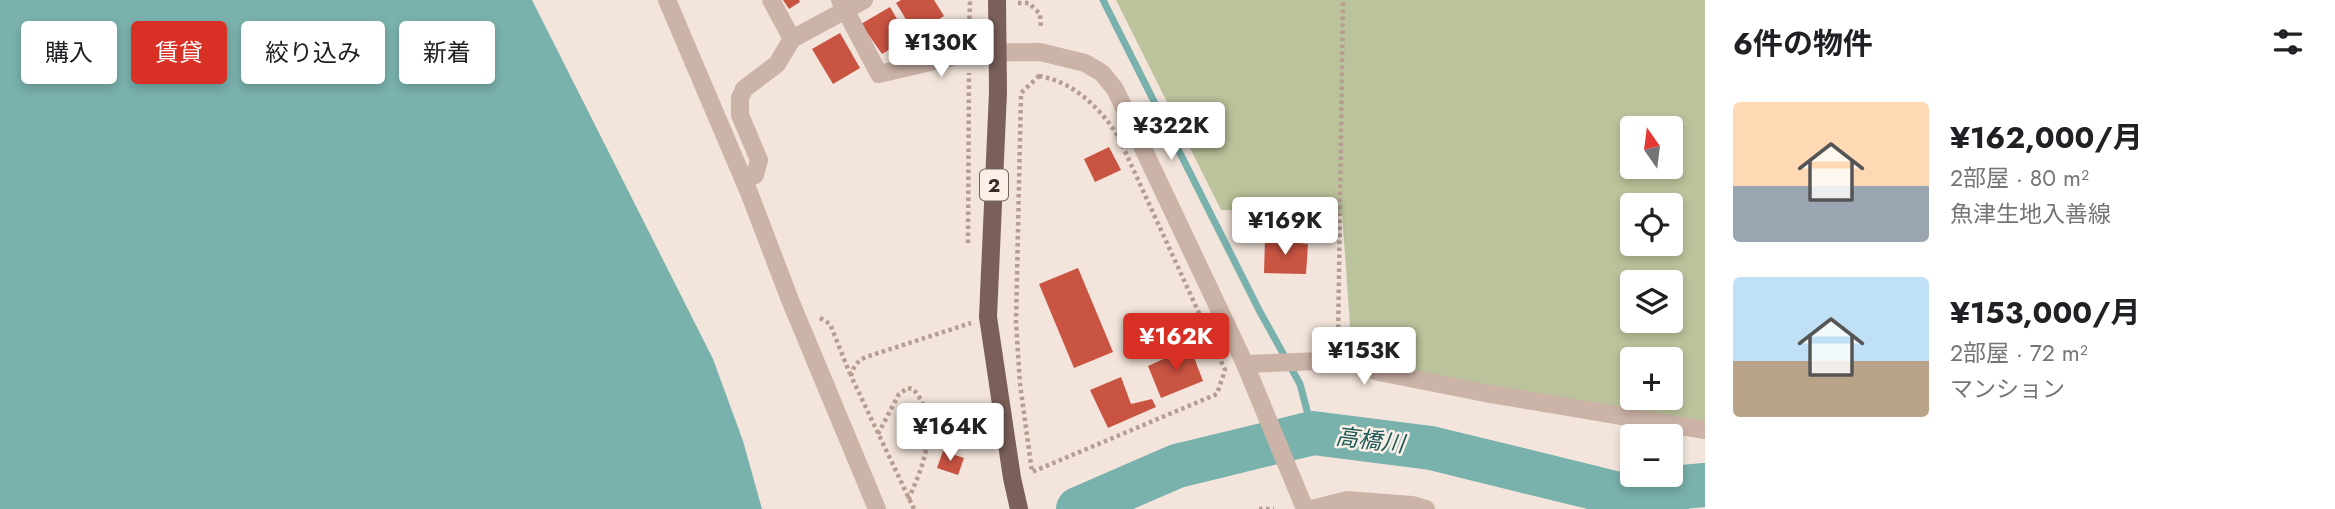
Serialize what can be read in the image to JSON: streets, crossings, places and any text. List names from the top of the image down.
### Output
{
  "streets": {
    "main road": ["2"]
  },
  "water": ["高橋川"],
  "north": "top",
  "page": {
    "heading": "6件の物件",
    "price": [
      "¥130K",
      "¥322K",
      "¥169K",
      "¥162K",
      "¥153K",
      "¥164K"
    ],
    "chip": [
      "購入",
      "賃貸",
      "絞り込み",
      "新着"
    ],
    "list": [
      {
        "name": "¥162,000/月",
        "note": "2部屋 · 80 m² · 魚津生地入善線"
      },
      {
        "name": "¥153,000/月",
        "note": "2部屋 · 72 m² · マンション"
      }
    ],
    "map_buttons": ["+", "−"]
  }
}
